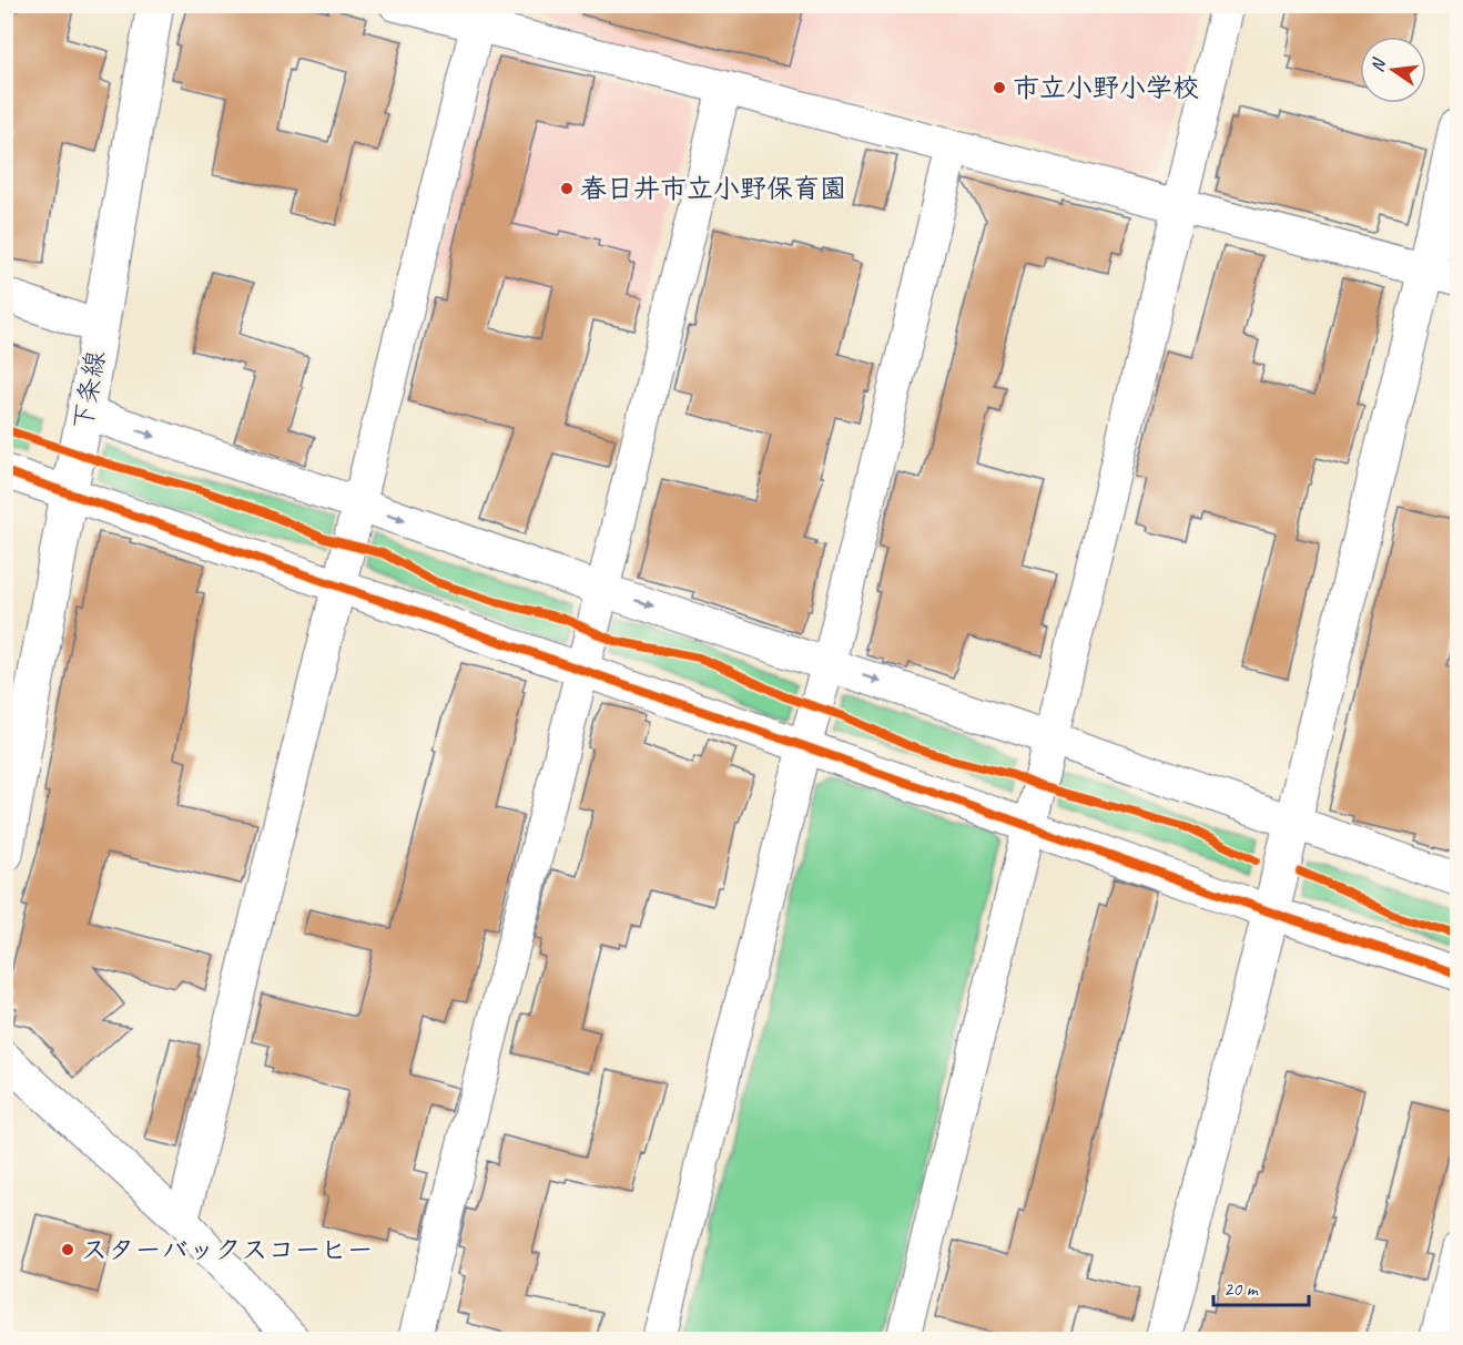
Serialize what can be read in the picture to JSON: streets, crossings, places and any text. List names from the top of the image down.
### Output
{
  "streets": {
    "street": ["下条線"]
  },
  "places": ["市立小野小学校", "春日井市立小野保育園", "スターバックスコーヒー"],
  "scale_bar": "20 m",
  "north": "left"
}
